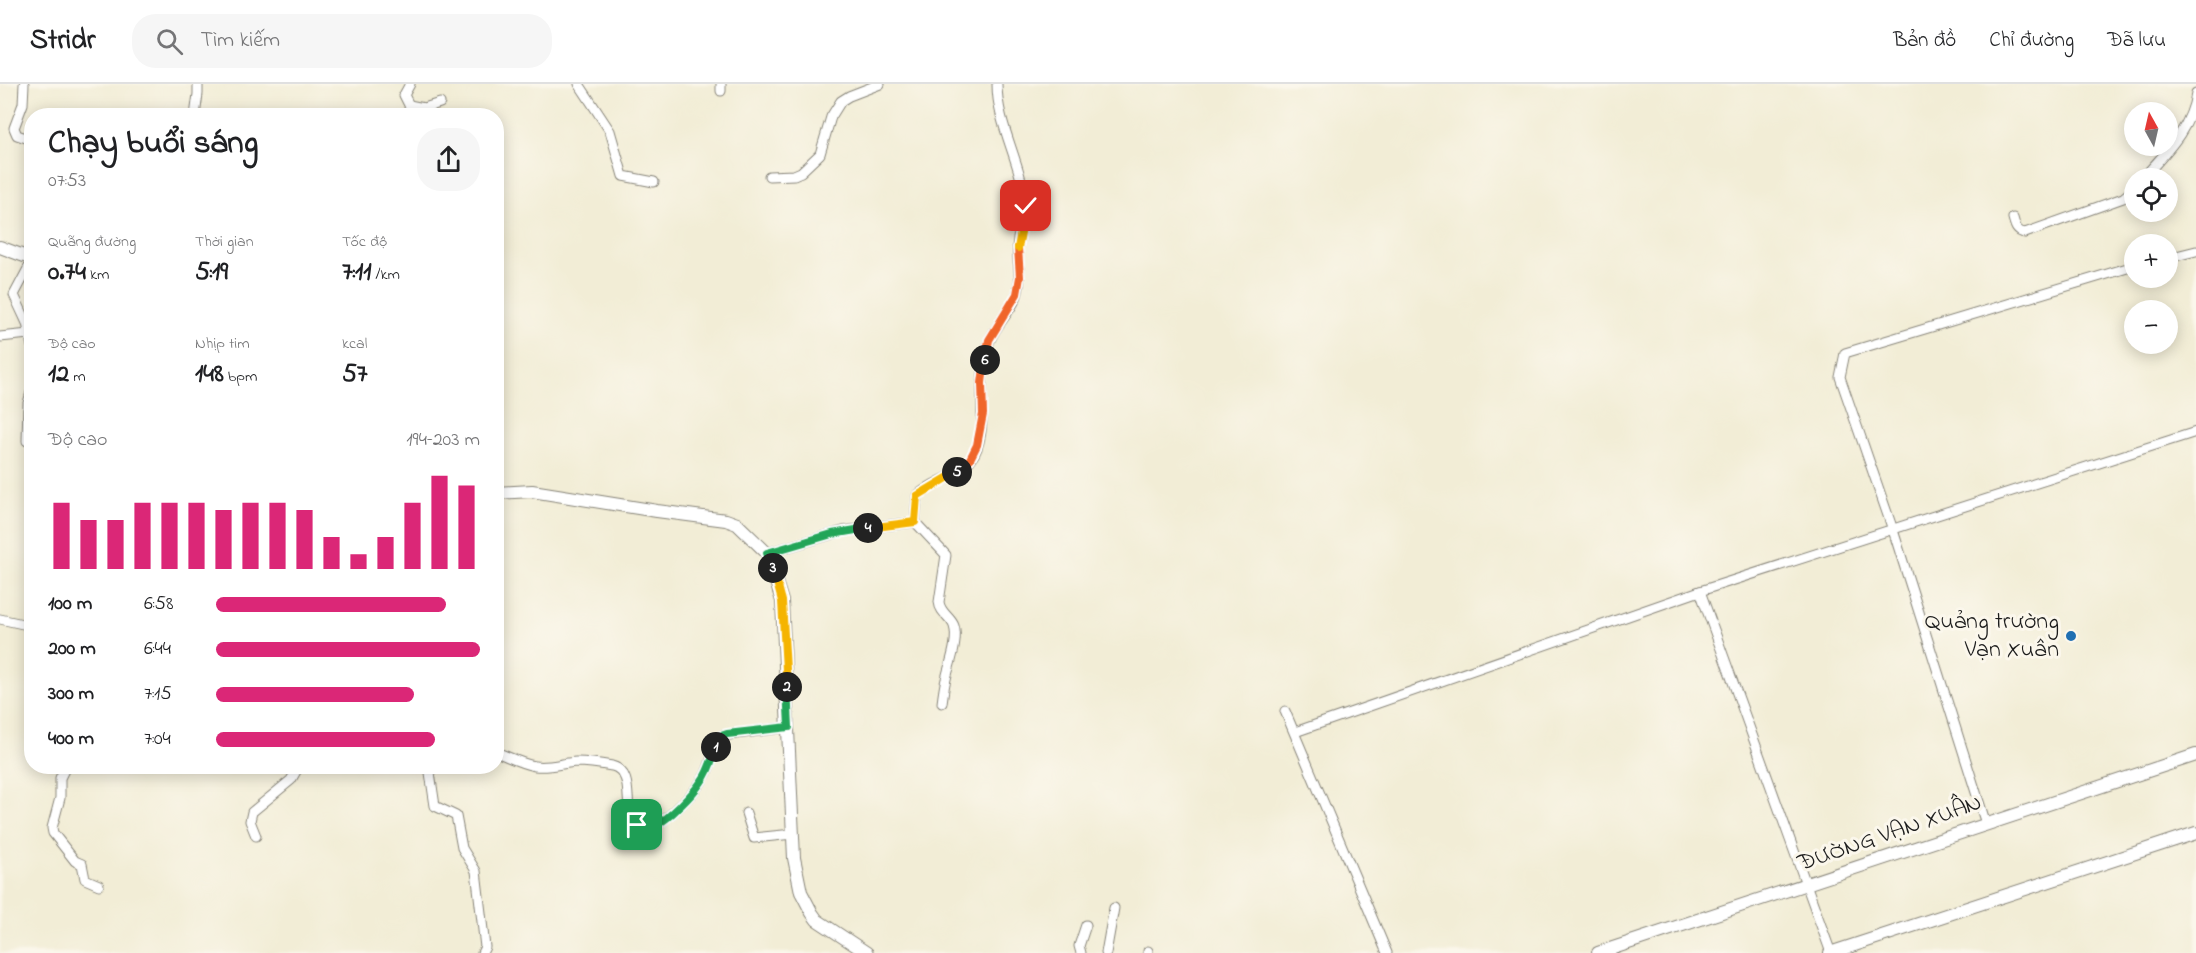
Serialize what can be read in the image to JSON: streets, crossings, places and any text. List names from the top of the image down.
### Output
{
  "streets": {
    "street": ["ĐƯỜNG VẠN XUÂN"]
  },
  "places": ["Quảng trường Vạn Xuân"],
  "north": "top",
  "page": {
    "header": "Stridr",
    "search": "Tìm kiếm",
    "nav": ["Bản đồ", "Chỉ đường", "Đã lưu"],
    "map_buttons": ["+", "−"],
    "heading": ["Chạy buổi sáng", "07:53"],
    "stats": [
      ["Quãng đường", "0.74 km"],
      ["Thời gian", "5:19"],
      ["Tốc độ", "7:11 /km"],
      ["Độ cao", "12 m"],
      ["Nhịp tim", "148 bpm"],
      ["kcal", "57"]
    ],
    "pins": [
      "6",
      "5",
      "4",
      "3",
      "2",
      "1"
    ],
    "chart": ["Độ cao", "194–203 m"],
    "list": [
      {
        "name": "100 m",
        "note": "6:58"
      },
      {
        "name": "200 m",
        "note": "6:44"
      },
      {
        "name": "300 m",
        "note": "7:15"
      },
      {
        "name": "400 m",
        "note": "7:04"
      }
    ]
  }
}
